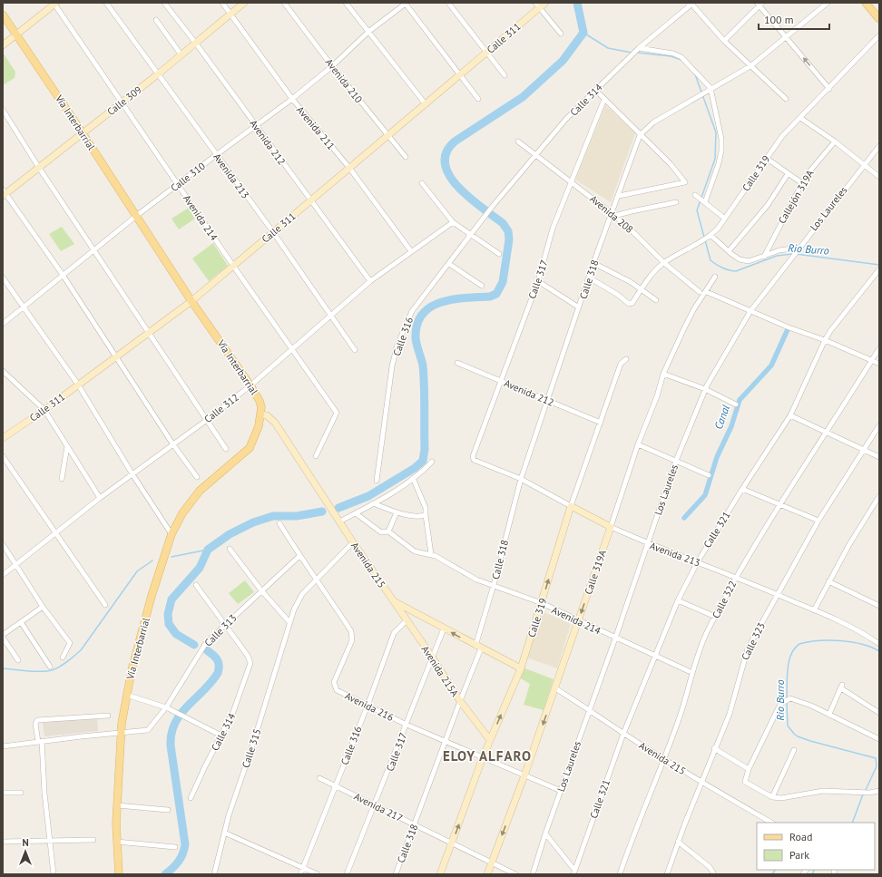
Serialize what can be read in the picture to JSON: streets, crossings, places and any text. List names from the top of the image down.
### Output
{
  "streets": {
    "main road": ["Vía Interbarrial"],
    "street": [
      "Calle 311",
      "Avenida 210",
      "Calle 314",
      "Calle 309",
      "Avenida 211",
      "Avenida 212",
      "Calle 319",
      "Avenida 213",
      "Calle 310",
      "Callejón 319A",
      "Los Laureles",
      "Avenida 208",
      "Avenida 214",
      "Calle 317",
      "Calle 318",
      "Calle 316",
      "Calle 312",
      "Calle 321",
      "Avenida 215",
      "Calle 319A",
      "Calle 322",
      "Calle 313",
      "Calle 323",
      "Avenida 215A",
      "Avenida 216",
      "Calle 315",
      "Avenida 217"
    ]
  },
  "crossings": [
    ["Calle 311", "Avenida 210"],
    ["Calle 311", "Vía Interbarrial"],
    ["Calle 311", "Avenida 211"],
    ["Calle 311", "Avenida 212"],
    ["Calle 311", "Avenida 213"],
    ["Calle 311", "Avenida 214"],
    ["Avenida 210", "Calle 310"],
    ["Calle 314", "Avenida 208"],
    ["Calle 314", "Calle 316"],
    ["Calle 314", "Calle 313"],
    ["Calle 309", "Vía Interbarrial"],
    ["Calle 309", "Avenida 211"],
    ["Calle 309", "Avenida 212"],
    ["Calle 309", "Avenida 213"],
    ["Calle 309", "Avenida 214"],
    ["Vía Interbarrial", "Calle 310"],
    ["Vía Interbarrial", "Calle 312"],
    ["Vía Interbarrial", "Avenida 215"],
    ["Vía Interbarrial", "Calle 313"],
    ["Avenida 211", "Calle 310"],
    ["Avenida 211", "Calle 312"],
    ["Avenida 212", "Calle 319"],
    ["Avenida 212", "Calle 310"],
    ["Avenida 212", "Calle 317"],
    ["Avenida 212", "Calle 318"],
    ["Avenida 212", "Calle 312"],
    ["Calle 319", "Avenida 213"],
    ["Calle 319", "Avenida 208"],
    ["Calle 319", "Avenida 214"],
    ["Calle 319", "Calle 318"],
    ["Calle 319", "Avenida 215"],
    ["Calle 319", "Avenida 215A"],
    ["Calle 319", "Avenida 216"],
    ["Calle 319", "Avenida 217"],
    ["Avenida 213", "Calle 310"],
    ["Avenida 213", "Los Laureles"],
    ["Avenida 213", "Calle 317"],
    ["Avenida 213", "Calle 318"],
    ["Avenida 213", "Calle 312"],
    ["Avenida 213", "Calle 321"],
    ["Avenida 213", "Calle 319A"],
    ["Avenida 213", "Calle 322"],
    ["Avenida 213", "Calle 323"],
    ["Calle 310", "Avenida 214"],
    ["Los Laureles", "Avenida 214"],
    ["Los Laureles", "Avenida 215"],
    ["Los Laureles", "Avenida 216"],
    ["Avenida 208", "Calle 317"],
    ["Avenida 208", "Calle 318"],
    ["Avenida 214", "Calle 318"],
    ["Avenida 214", "Calle 312"],
    ["Avenida 214", "Calle 321"],
    ["Avenida 214", "Calle 319A"],
    ["Calle 317", "Avenida 215"],
    ["Calle 317", "Avenida 215A"],
    ["Calle 317", "Avenida 216"],
    ["Calle 317", "Avenida 217"],
    ["Calle 318", "Avenida 215"],
    ["Calle 318", "Avenida 215A"],
    ["Calle 318", "Avenida 216"],
    ["Calle 318", "Avenida 217"],
    ["Calle 316", "Avenida 215A"],
    ["Calle 316", "Avenida 216"],
    ["Calle 316", "Avenida 217"],
    ["Calle 321", "Avenida 215"],
    ["Avenida 215", "Calle 319A"],
    ["Avenida 215", "Calle 322"],
    ["Avenida 215", "Calle 323"],
    ["Avenida 215", "Avenida 215A"],
    ["Avenida 215", "Calle 315"],
    ["Calle 319A", "Avenida 216"],
    ["Calle 319A", "Avenida 217"],
    ["Avenida 216", "Calle 315"]
  ],
  "one_way": ["Calle 319A"],
  "districts": ["ELOY ALFARO"],
  "water": ["Rio Burro", "Canal"],
  "legend": ["Road", "Park"],
  "scale_bar": "100 m",
  "north": "top"
}
